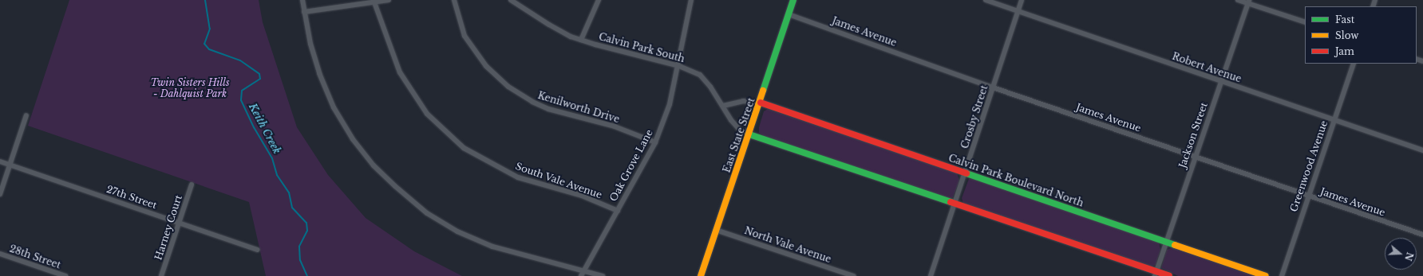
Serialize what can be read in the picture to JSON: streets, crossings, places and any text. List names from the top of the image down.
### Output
{
  "streets": {
    "street": [
      "James Avenue",
      "Calvin Park South",
      "Robert Avenue",
      "Kenilworth Drive",
      "Crosby Street",
      "East State Street",
      "Jackson Street",
      "Oak Grove Lane",
      "Greenwood Avenue",
      "South Vale Avenue",
      "Calvin Park Boulevard North",
      "27th Street",
      "Harney Court",
      "North Vale Avenue",
      "28th Street"
    ]
  },
  "crossings": [
    ["James Avenue", "Crosby Street"],
    ["James Avenue", "East State Street"],
    ["James Avenue", "Jackson Street"],
    ["James Avenue", "Greenwood Avenue"],
    ["Calvin Park South", "East State Street"],
    ["Calvin Park South", "Oak Grove Lane"],
    ["Robert Avenue", "Crosby Street"],
    ["Robert Avenue", "Jackson Street"],
    ["Robert Avenue", "Greenwood Avenue"],
    ["Kenilworth Drive", "Oak Grove Lane"],
    ["Crosby Street", "Calvin Park Boulevard North"],
    ["East State Street", "Calvin Park Boulevard North"],
    ["East State Street", "North Vale Avenue"],
    ["Jackson Street", "Calvin Park Boulevard North"],
    ["Oak Grove Lane", "South Vale Avenue"],
    ["27th Street", "Harney Court"]
  ],
  "water": ["Keith Creek"],
  "parks": ["Twin Sisters Hills - Dahlquist Park"],
  "legend": ["Fast", "Slow", "Jam"],
  "north": "right"
}
